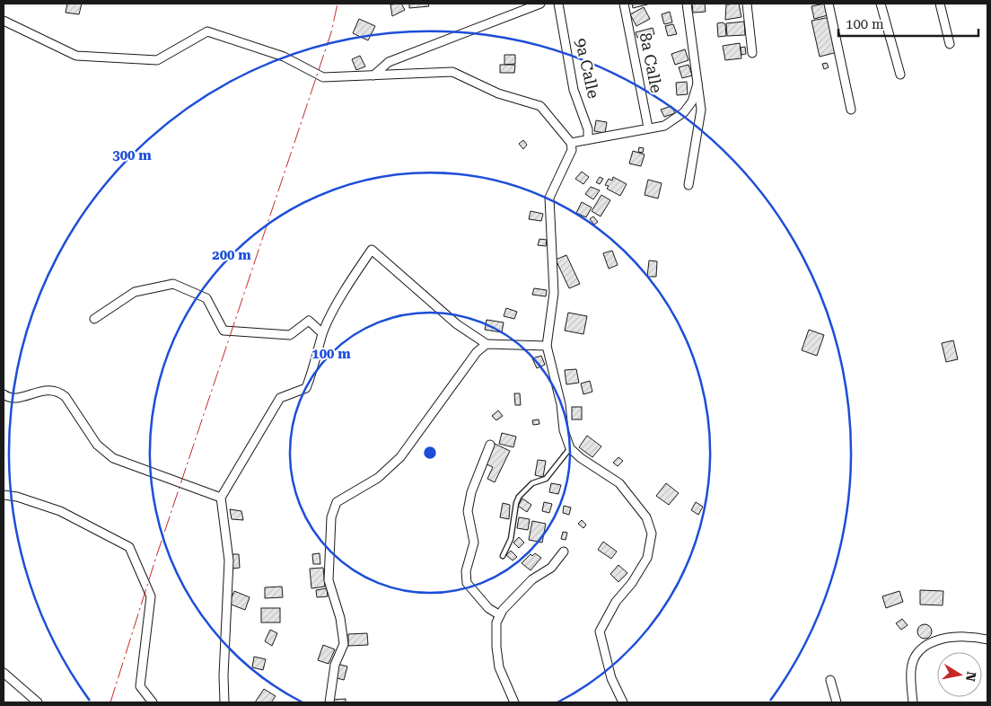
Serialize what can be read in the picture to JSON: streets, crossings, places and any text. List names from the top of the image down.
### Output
{
  "streets": {
    "street": ["8a Calle", "9a Calle"]
  },
  "scale_bar": "100 m",
  "north": "right",
  "rings": ["300 m", "200 m", "100 m"]
}
